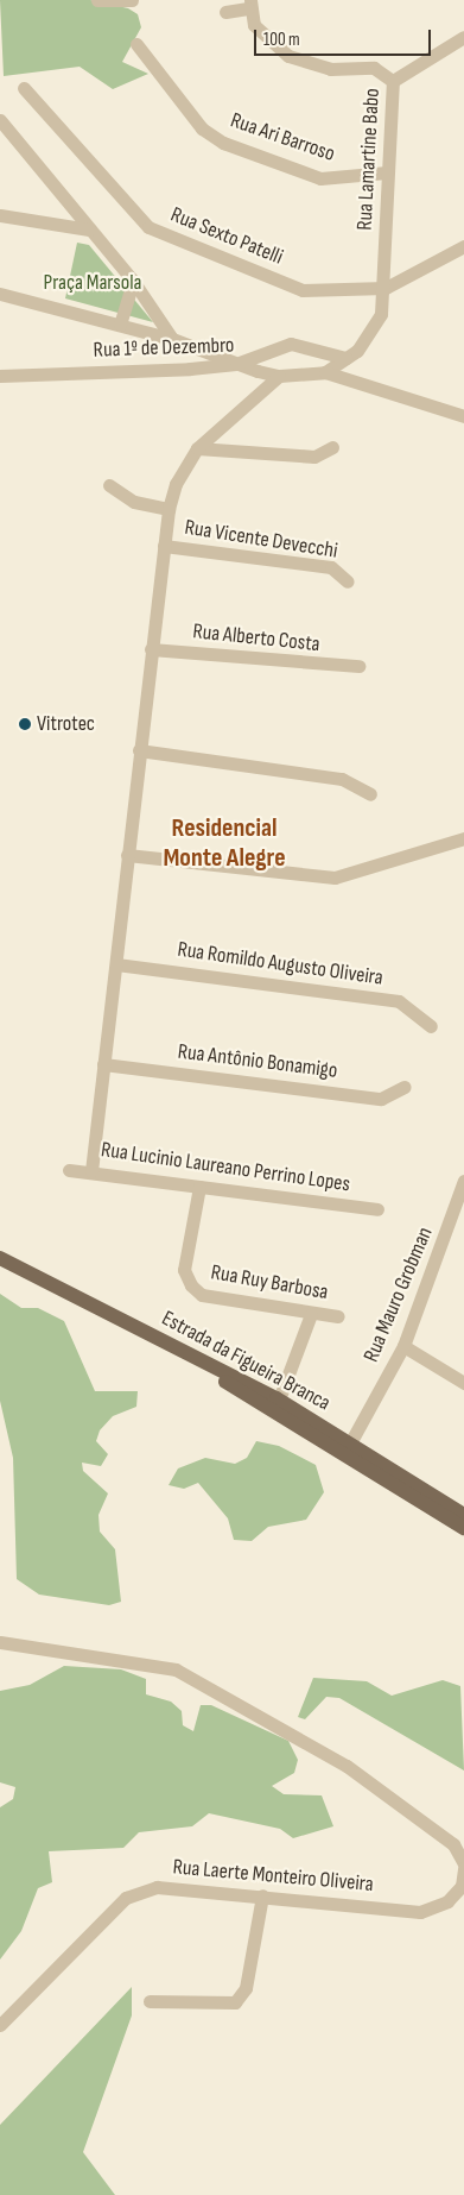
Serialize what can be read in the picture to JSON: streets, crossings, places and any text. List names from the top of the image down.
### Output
{
  "streets": {
    "main road": ["Estrada da Figueira Branca"],
    "street": [
      "Rua Ari Barroso",
      "Rua Lamartine Babo",
      "Rua Sexto Patelli",
      "Rua 1º de Dezembro",
      "Rua Vicente Devecchi",
      "Rua Alberto Costa",
      "Rua Romildo Augusto Oliveira",
      "Rua Antônio Bonamigo",
      "Rua Lucinio Laureano Perrino Lopes",
      "Rua Ruy Barbosa",
      "Rua Mauro Grobman",
      "Rua Laerte Monteiro Oliveira"
    ]
  },
  "crossings": [
    ["Rua Ari Barroso", "Rua Lamartine Babo"],
    ["Rua Lamartine Babo", "Rua Sexto Patelli"],
    ["Rua Lucinio Laureano Perrino Lopes", "Rua Ruy Barbosa"],
    ["Rua Mauro Grobman", "Estrada da Figueira Branca"]
  ],
  "districts": ["Residencial Monte Alegre"],
  "parks": ["Praça Marsola"],
  "places": ["Vitrotec"],
  "scale_bar": "100 m"
}
